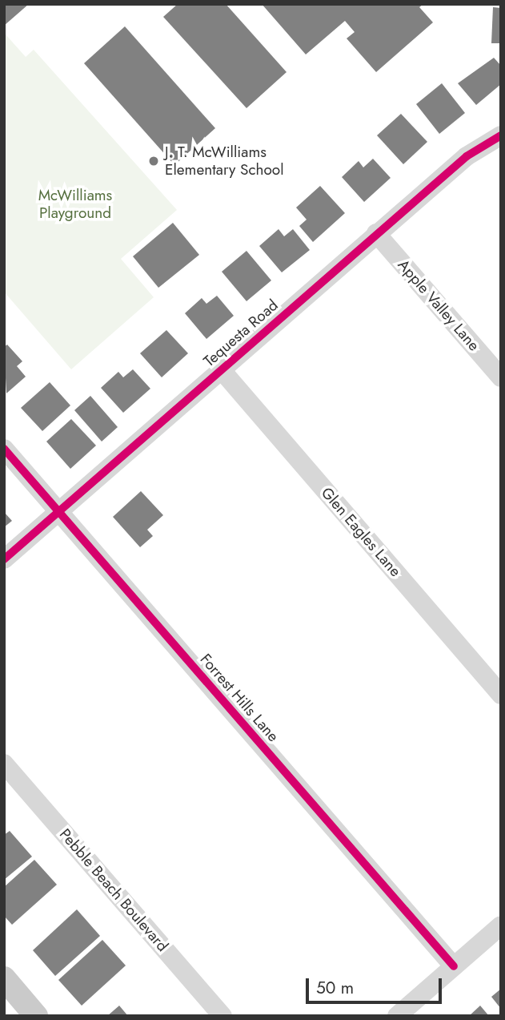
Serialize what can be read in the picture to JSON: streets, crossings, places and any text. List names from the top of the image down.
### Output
{
  "streets": {
    "street": [
      "Apple Valley Lane",
      "Tequesta Road",
      "Glen Eagles Lane",
      "Forrest Hills Lane",
      "Pebble Beach Boulevard"
    ]
  },
  "crossings": [
    ["Apple Valley Lane", "Tequesta Road"],
    ["Tequesta Road", "Glen Eagles Lane"],
    ["Tequesta Road", "Forrest Hills Lane"]
  ],
  "parks": ["McWilliams Playground"],
  "places": ["J. T. McWilliams Elementary School"],
  "scale_bar": "50 m"
}
